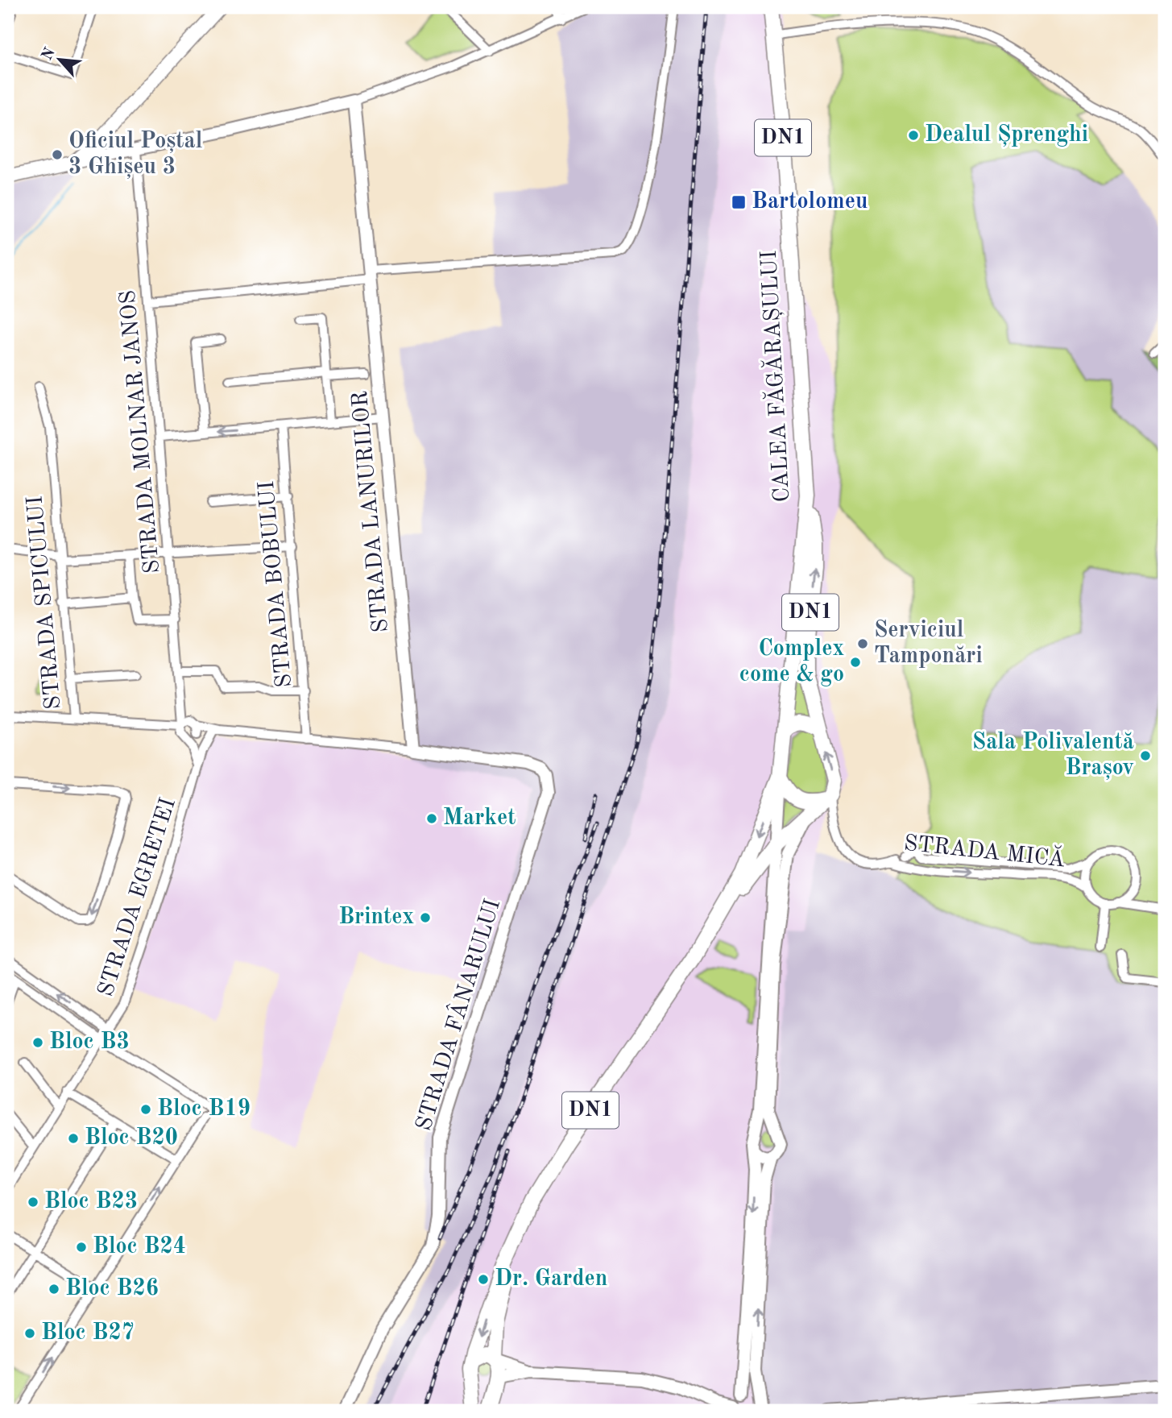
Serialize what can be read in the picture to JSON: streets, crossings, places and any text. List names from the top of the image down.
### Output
{
  "streets": {
    "main road": ["DN1", "CALEA FĂGĂRAȘULUI"],
    "street": [
      "STRADA MOLNAR JANOS",
      "STRADA LANURILOR",
      "STRADA BOBULUI",
      "STRADA SPICULUI",
      "STRADA MICĂ",
      "STRADA EGRETEI",
      "STRADA FÂNARULUI"
    ]
  },
  "crossings": [
    ["DN1", "CALEA FĂGĂRAȘULUI"],
    ["STRADA MOLNAR JANOS", "STRADA SPICULUI"],
    ["STRADA LANURILOR", "STRADA FÂNARULUI"]
  ],
  "places": {
    "other": [
      "Dealul Șprenghi",
      "Oficiul Poștal 3 Ghișeu 3",
      "Serviciul Tamponări",
      "Complex come & go",
      "Sala Polivalentă Brașov",
      "Market",
      "Brintex",
      "Bloc B3",
      "Bloc B19",
      "Bloc B20",
      "Bloc B23",
      "Bloc B24",
      "Dr. Garden",
      "Bloc B26",
      "Bloc B27"
    ],
    "transit": ["Bartolomeu"]
  },
  "north": "top left"
}
